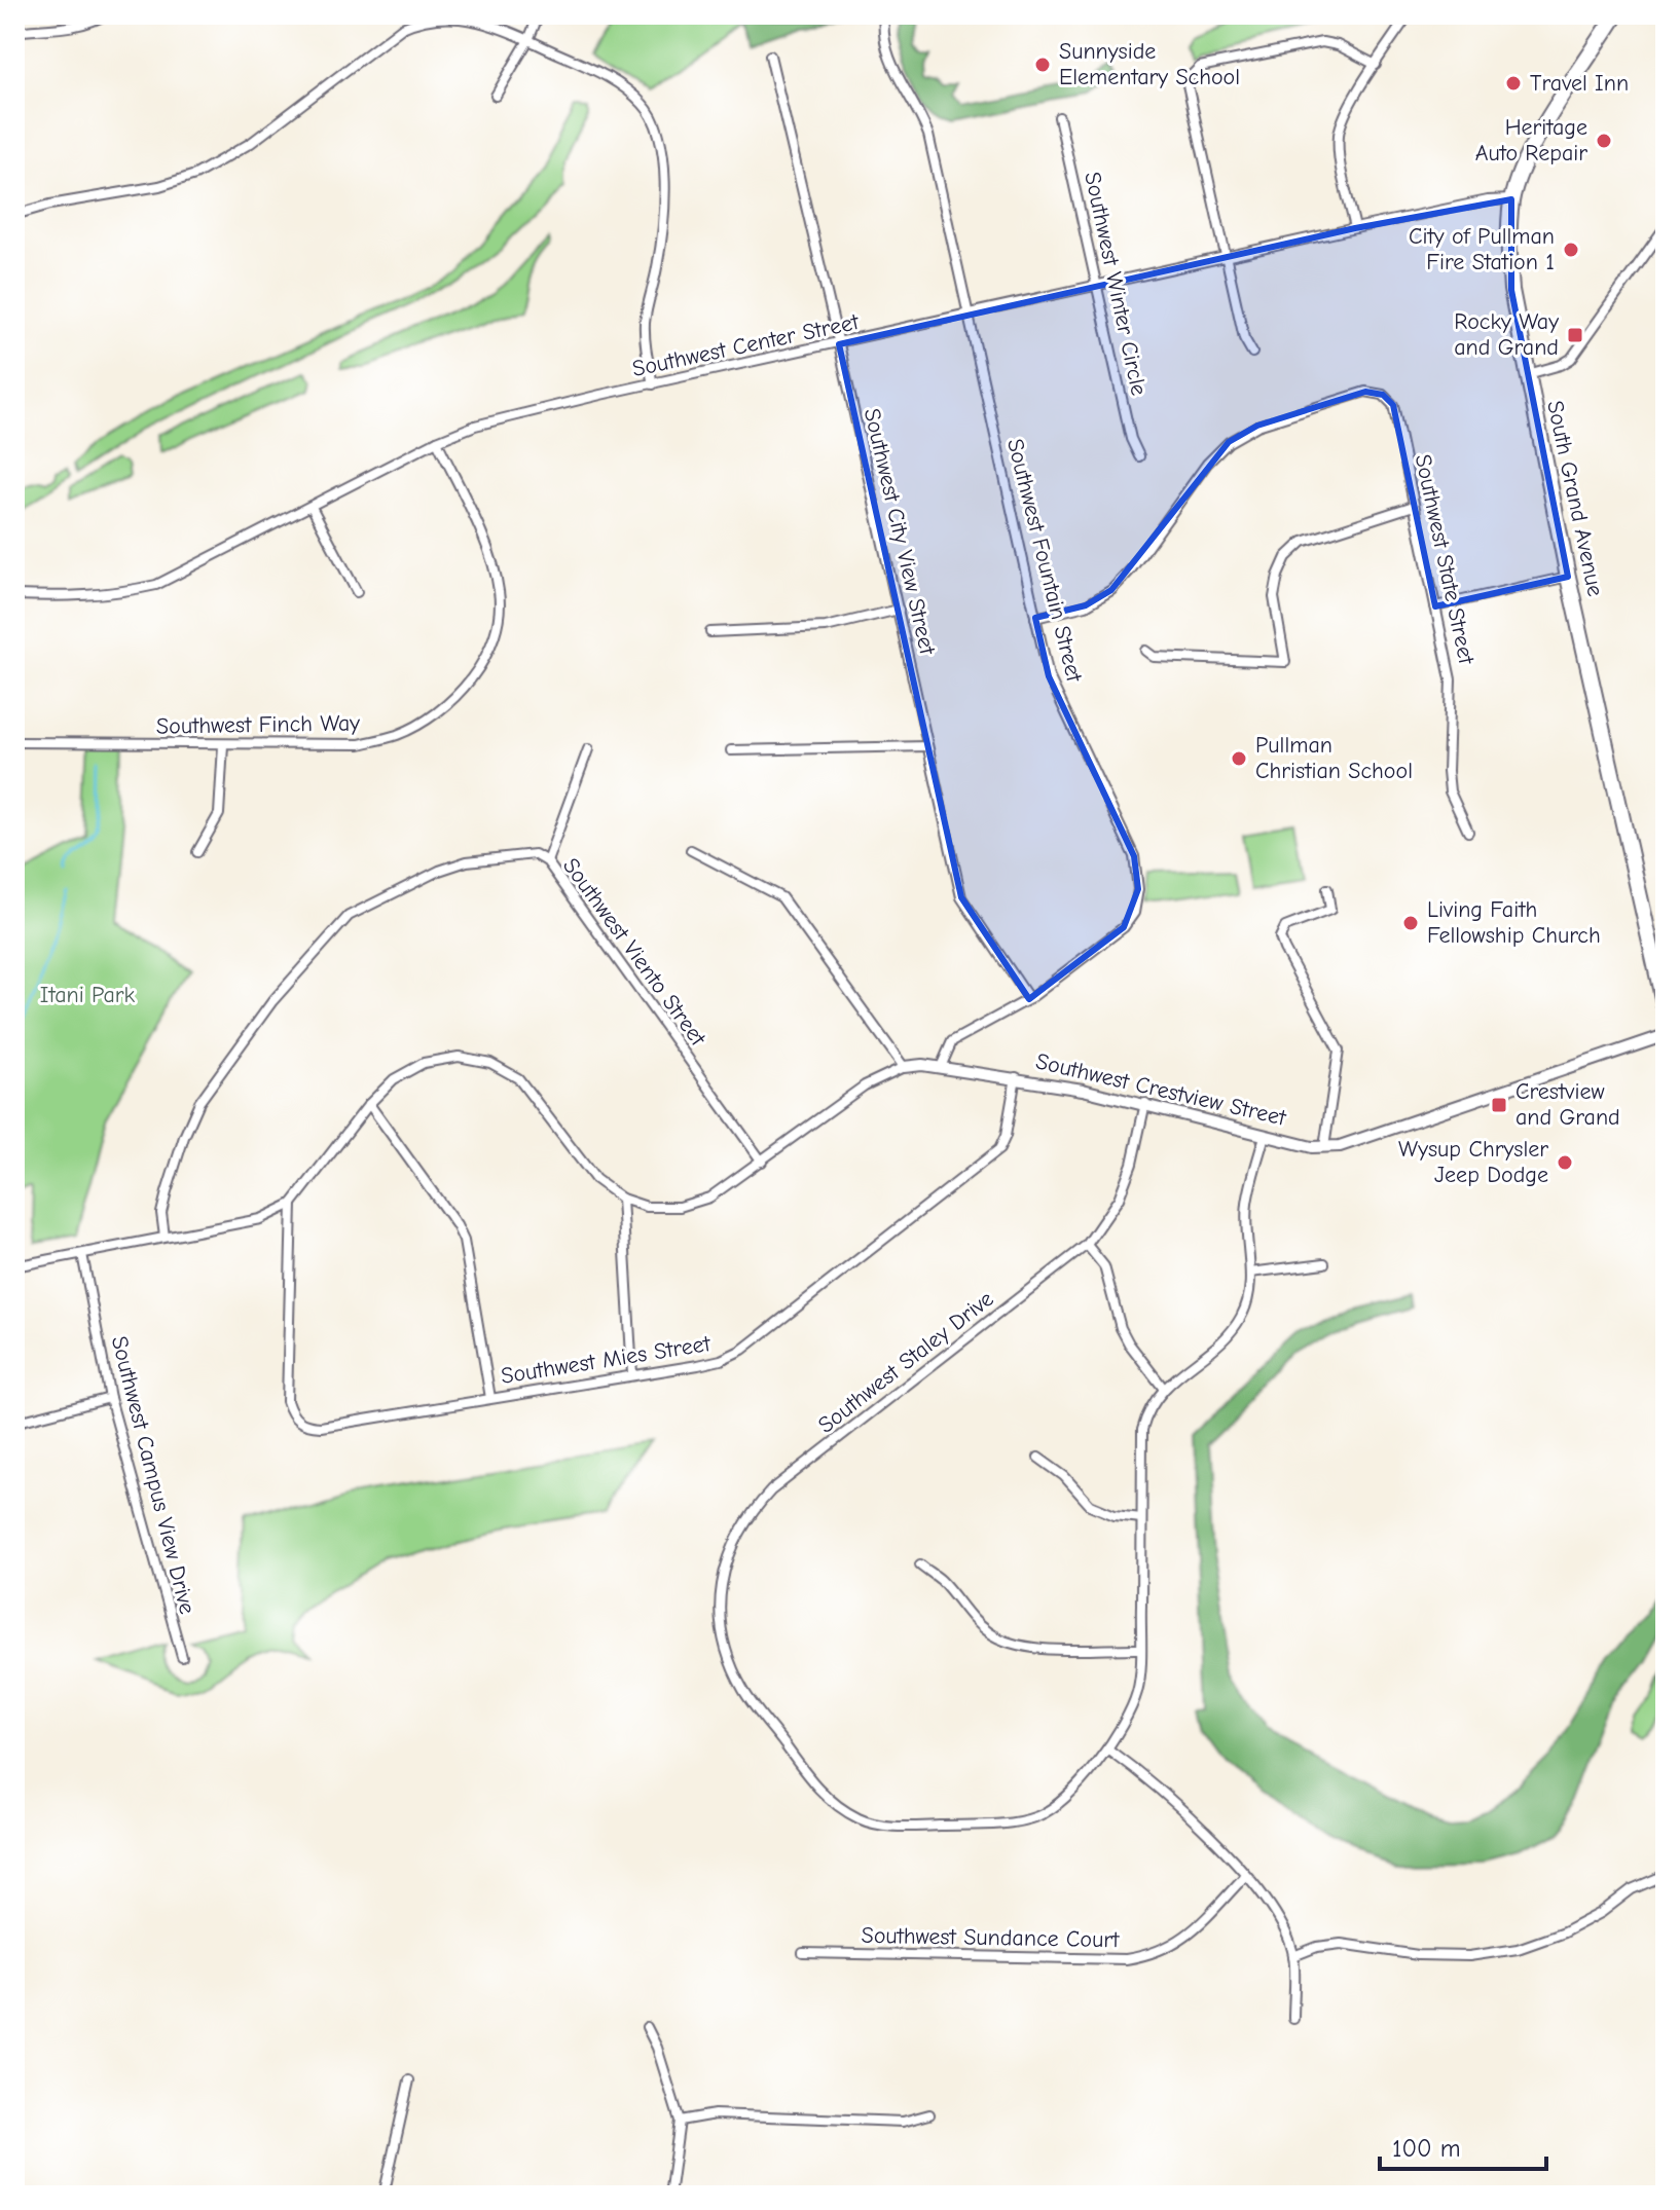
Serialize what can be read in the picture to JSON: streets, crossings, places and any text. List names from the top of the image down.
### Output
{
  "streets": {
    "main road": ["South Grand Avenue"],
    "street": [
      "Southwest Winter Circle",
      "Southwest Center Street",
      "Southwest City View Street",
      "Southwest State Street",
      "Southwest Fountain Street",
      "Southwest Finch Way",
      "Southwest Viento Street",
      "Southwest Crestview Street",
      "Southwest Mies Street",
      "Southwest Staley Drive",
      "Southwest Campus View Drive",
      "Southwest Sundance Court"
    ]
  },
  "crossings": [
    ["Southwest Winter Circle", "Southwest Center Street"],
    ["Southwest Center Street", "South Grand Avenue"],
    ["Southwest Center Street", "Southwest City View Street"],
    ["Southwest Center Street", "Southwest Fountain Street"],
    ["Southwest Center Street", "Southwest Finch Way"],
    ["Southwest City View Street", "Southwest Fountain Street"],
    ["Southwest State Street", "Southwest Fountain Street"],
    ["Southwest Fountain Street", "Southwest Crestview Street"],
    ["Southwest Viento Street", "Southwest Crestview Street"],
    ["Southwest Crestview Street", "Southwest Mies Street"],
    ["Southwest Crestview Street", "Southwest Staley Drive"],
    ["Southwest Crestview Street", "Southwest Campus View Drive"]
  ],
  "parks": ["Itani Park"],
  "places": {
    "other": [
      "Sunnyside Elementary School",
      "Travel Inn",
      "Heritage Auto Repair",
      "City of Pullman Fire Station 1",
      "Pullman Christian School",
      "Living Faith Fellowship Church",
      "Wysup Chrysler Jeep Dodge"
    ],
    "transit": ["Rocky Way and Grand", "Crestview and Grand"]
  },
  "scale_bar": "100 m"
}
